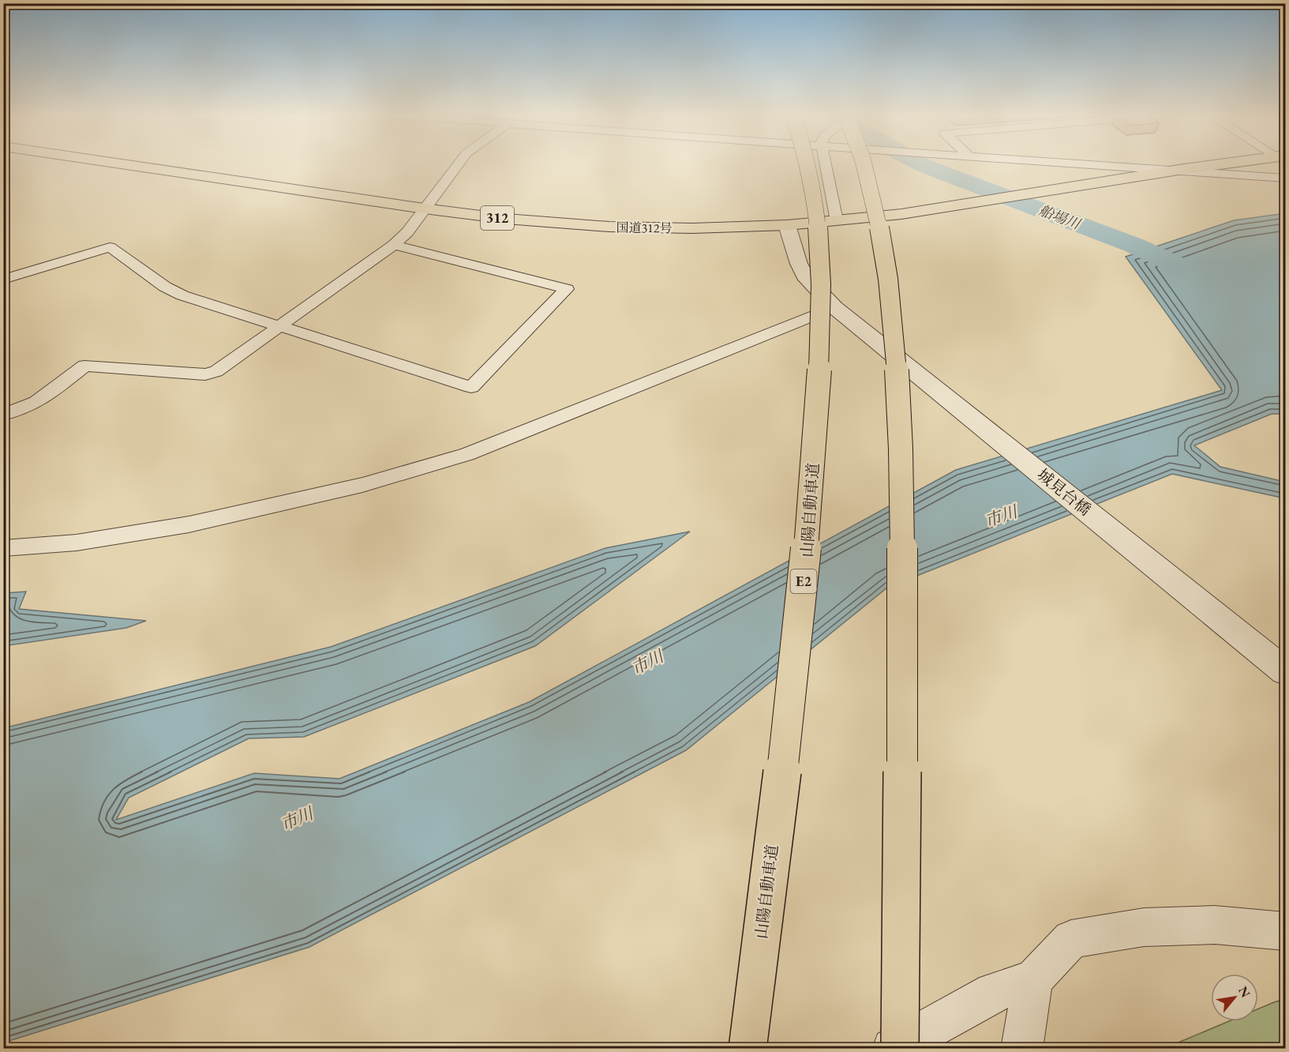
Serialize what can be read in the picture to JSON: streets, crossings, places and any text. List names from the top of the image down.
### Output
{
  "streets": {
    "highway": [
      "312",
      "国道312号",
      "山陽自動車道",
      "E2"
    ],
    "street": ["城見台橋"]
  },
  "crossings": [
    ["国道312号", "城見台橋"]
  ],
  "water": ["船場川", "市川"],
  "north": "top right"
}
